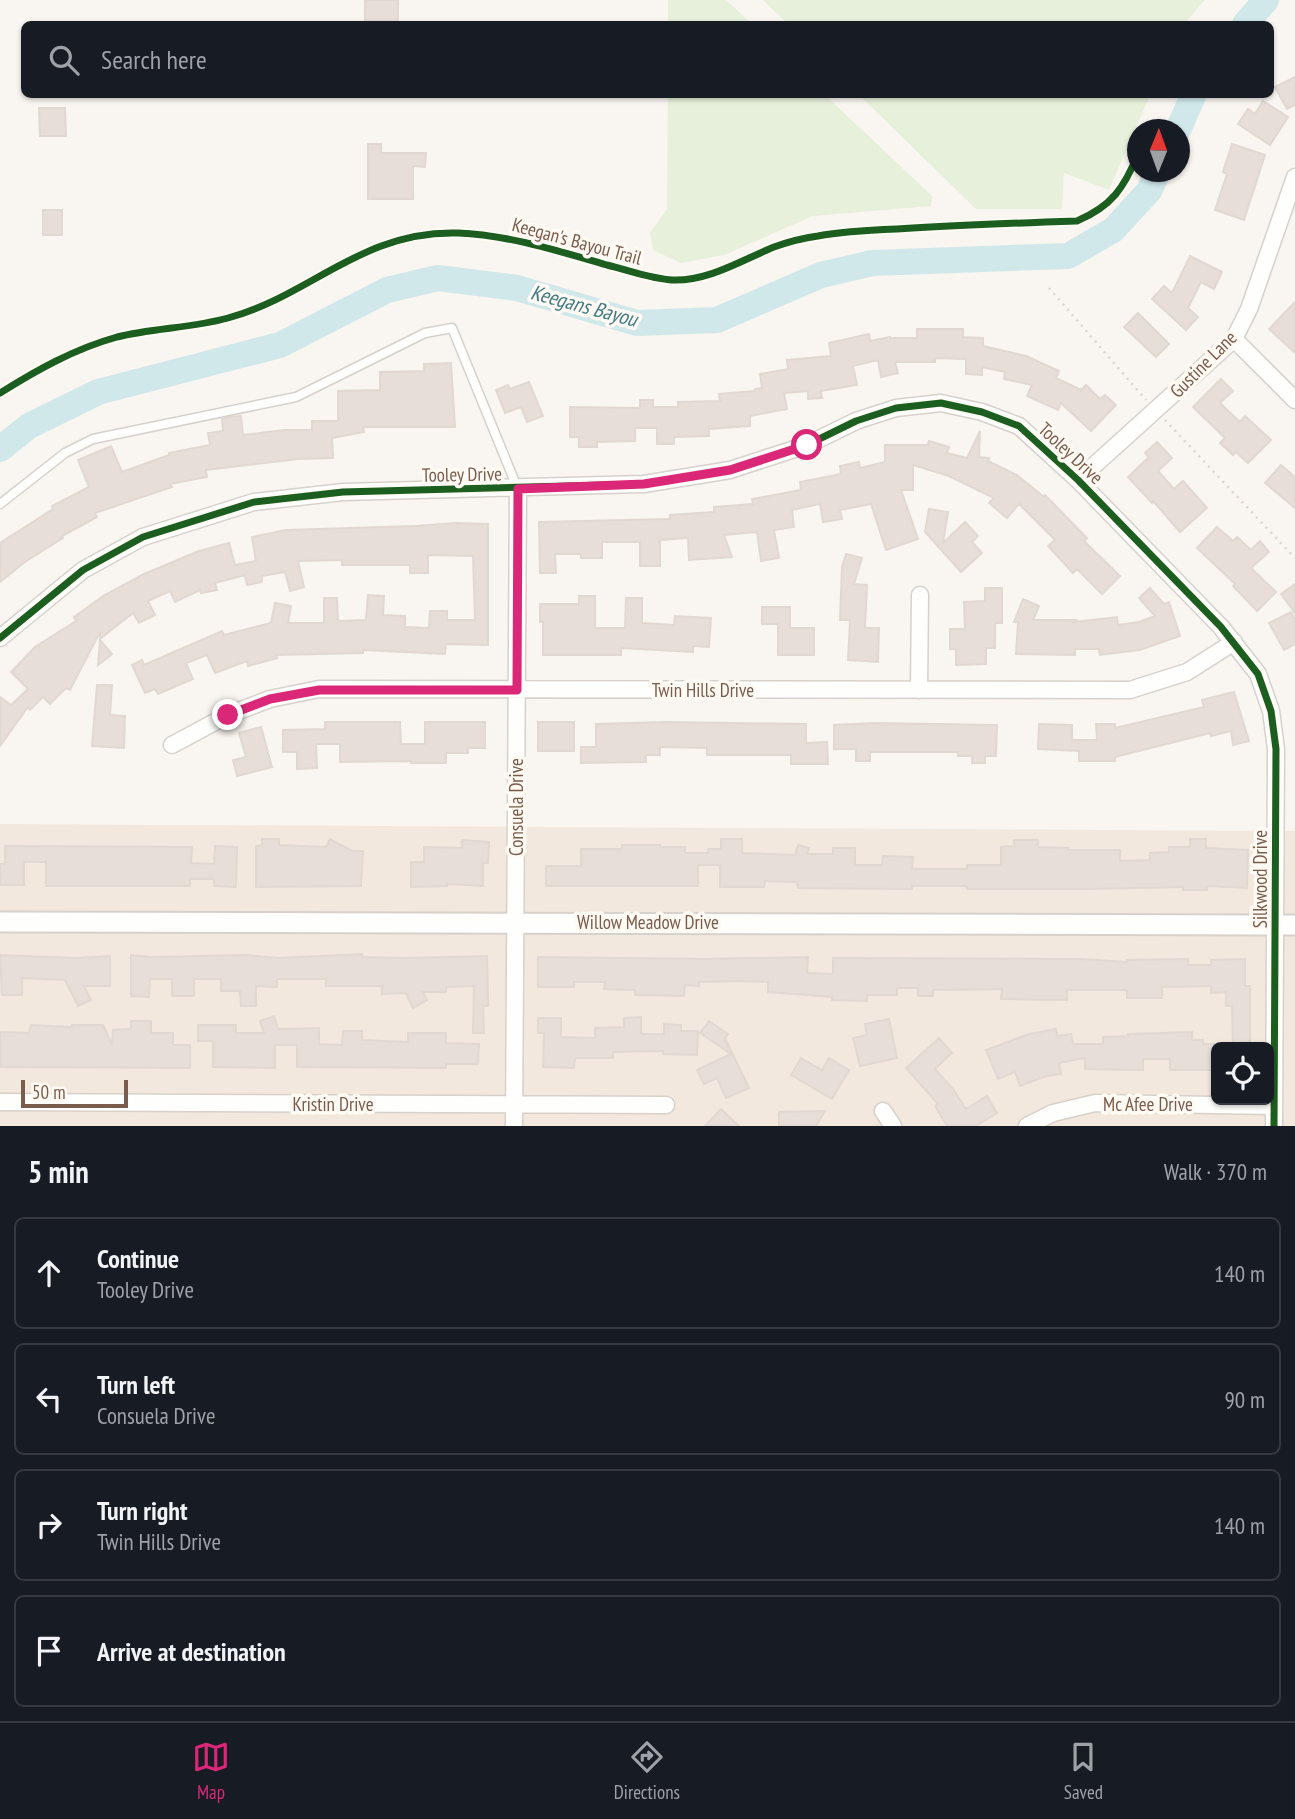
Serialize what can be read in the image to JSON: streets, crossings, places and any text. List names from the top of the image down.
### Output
{
  "streets": {
    "street": [
      "Gustine Lane",
      "Tooley Drive",
      "Twin Hills Drive",
      "Consuela Drive",
      "Silkwood Drive",
      "Willow Meadow Drive",
      "Kristin Drive",
      "Mc Afee Drive"
    ],
    "cycle path": ["Keegan's Bayou Trail"]
  },
  "crossings": [
    ["Gustine Lane", "Tooley Drive"],
    ["Tooley Drive", "Twin Hills Drive"],
    ["Tooley Drive", "Consuela Drive"],
    ["Tooley Drive", "Silkwood Drive"],
    ["Twin Hills Drive", "Consuela Drive"],
    ["Twin Hills Drive", "Silkwood Drive"],
    ["Consuela Drive", "Willow Meadow Drive"],
    ["Consuela Drive", "Kristin Drive"],
    ["Silkwood Drive", "Willow Meadow Drive"],
    ["Silkwood Drive", "Mc Afee Drive"]
  ],
  "water": ["Keegans Bayou"],
  "scale_bar": "50 m",
  "north": "top",
  "page": {
    "search": "Search here",
    "scale": "50 m",
    "heading": ["5 min", "Walk · 370 m"],
    "list": [
      ["Continue", "Tooley Drive", "140 m"],
      ["Turn left", "Consuela Drive", "90 m"],
      ["Turn right", "Twin Hills Drive", "140 m"],
      "Arrive at destination"
    ],
    "nav": ["Map", "Directions", "Saved"]
  }
}
